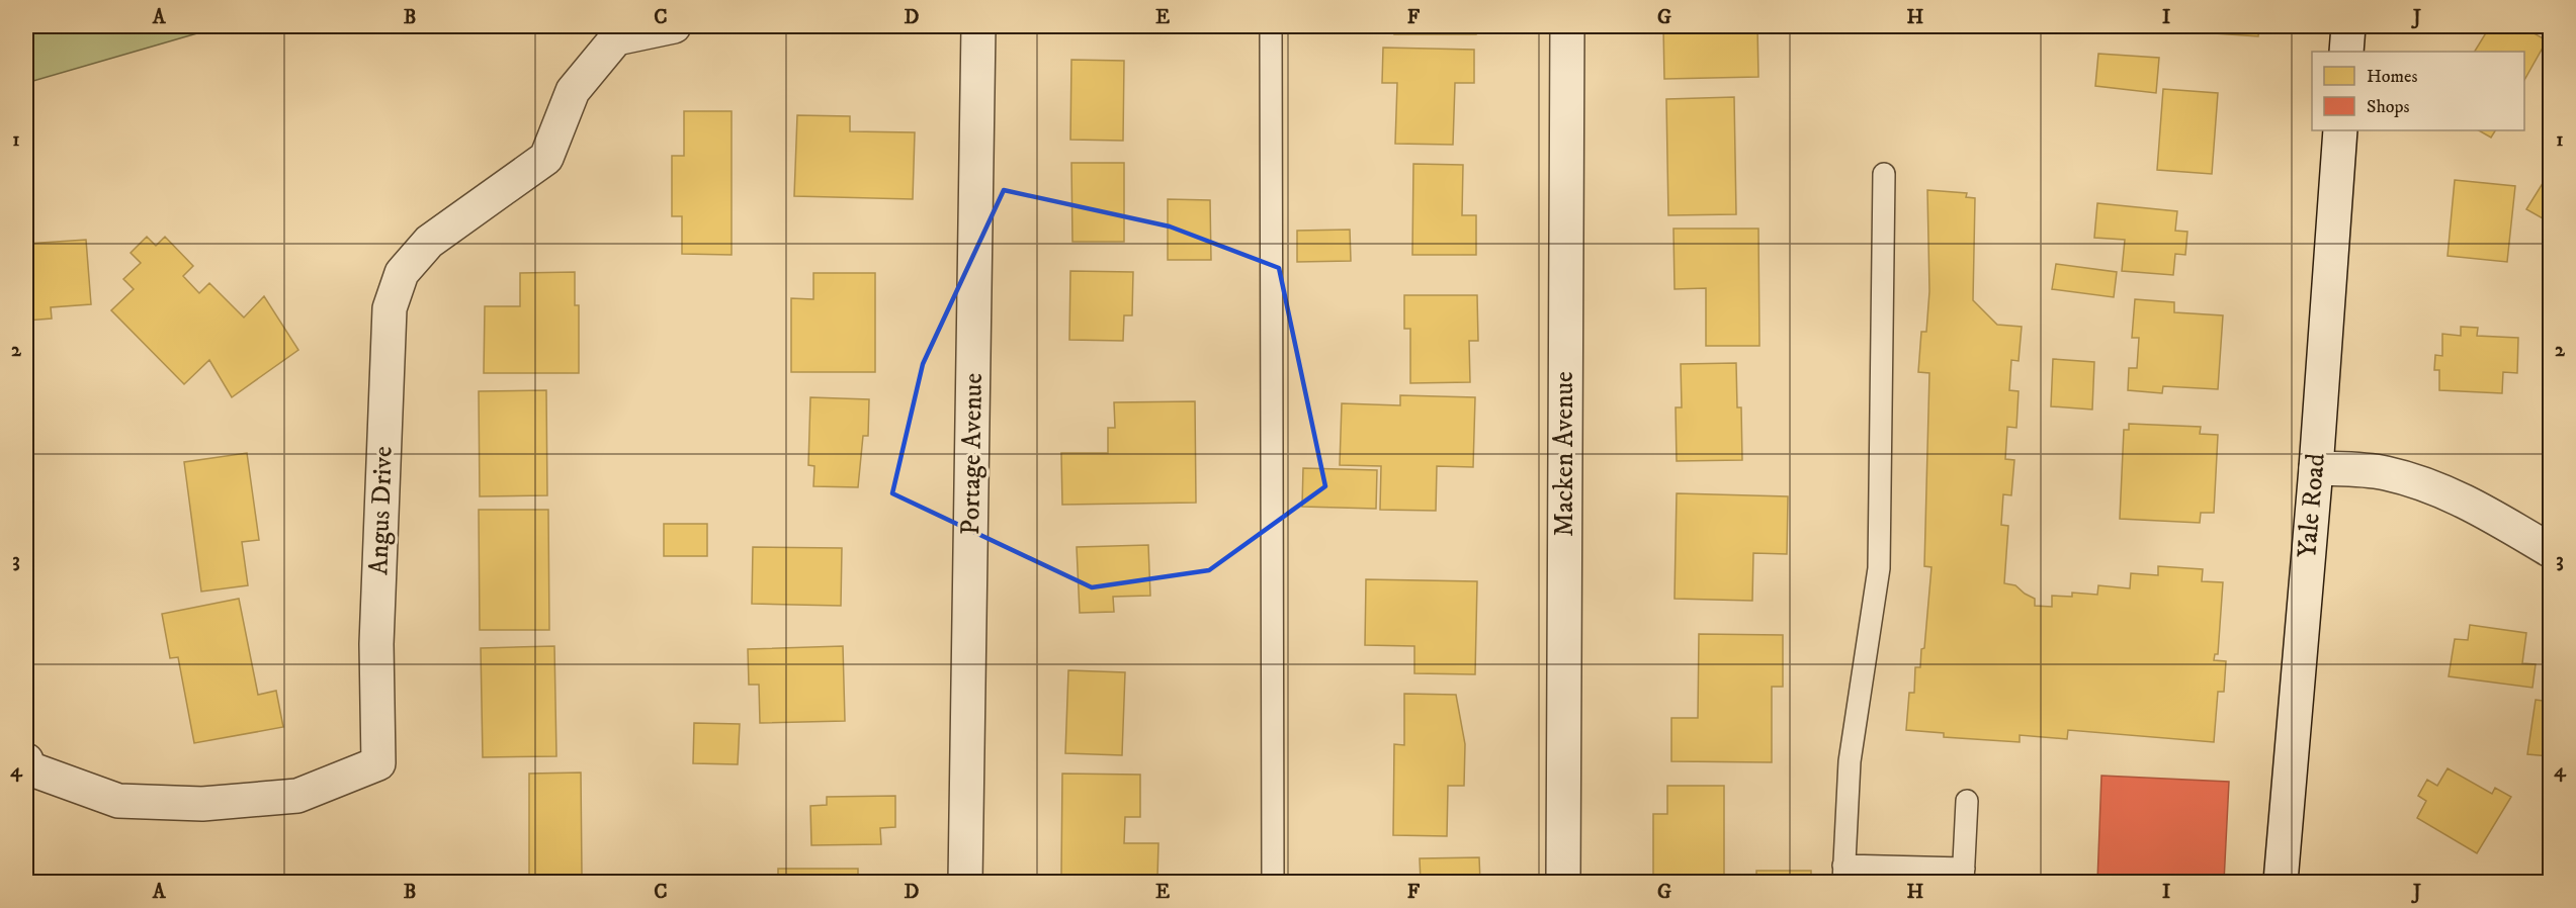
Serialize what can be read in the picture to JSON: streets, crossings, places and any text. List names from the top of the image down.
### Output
{
  "streets": {
    "street": [
      "Portage Avenue",
      "Macken Avenue",
      "Yale Road",
      "Angus Drive"
    ]
  },
  "legend": ["Homes", "Shops"],
  "grid": {
    "columns": [
      "A",
      "B",
      "C",
      "D",
      "E",
      "F",
      "G",
      "H",
      "I",
      "J"
    ],
    "rows": [
      "1",
      "2",
      "3",
      "4"
    ]
  }
}
